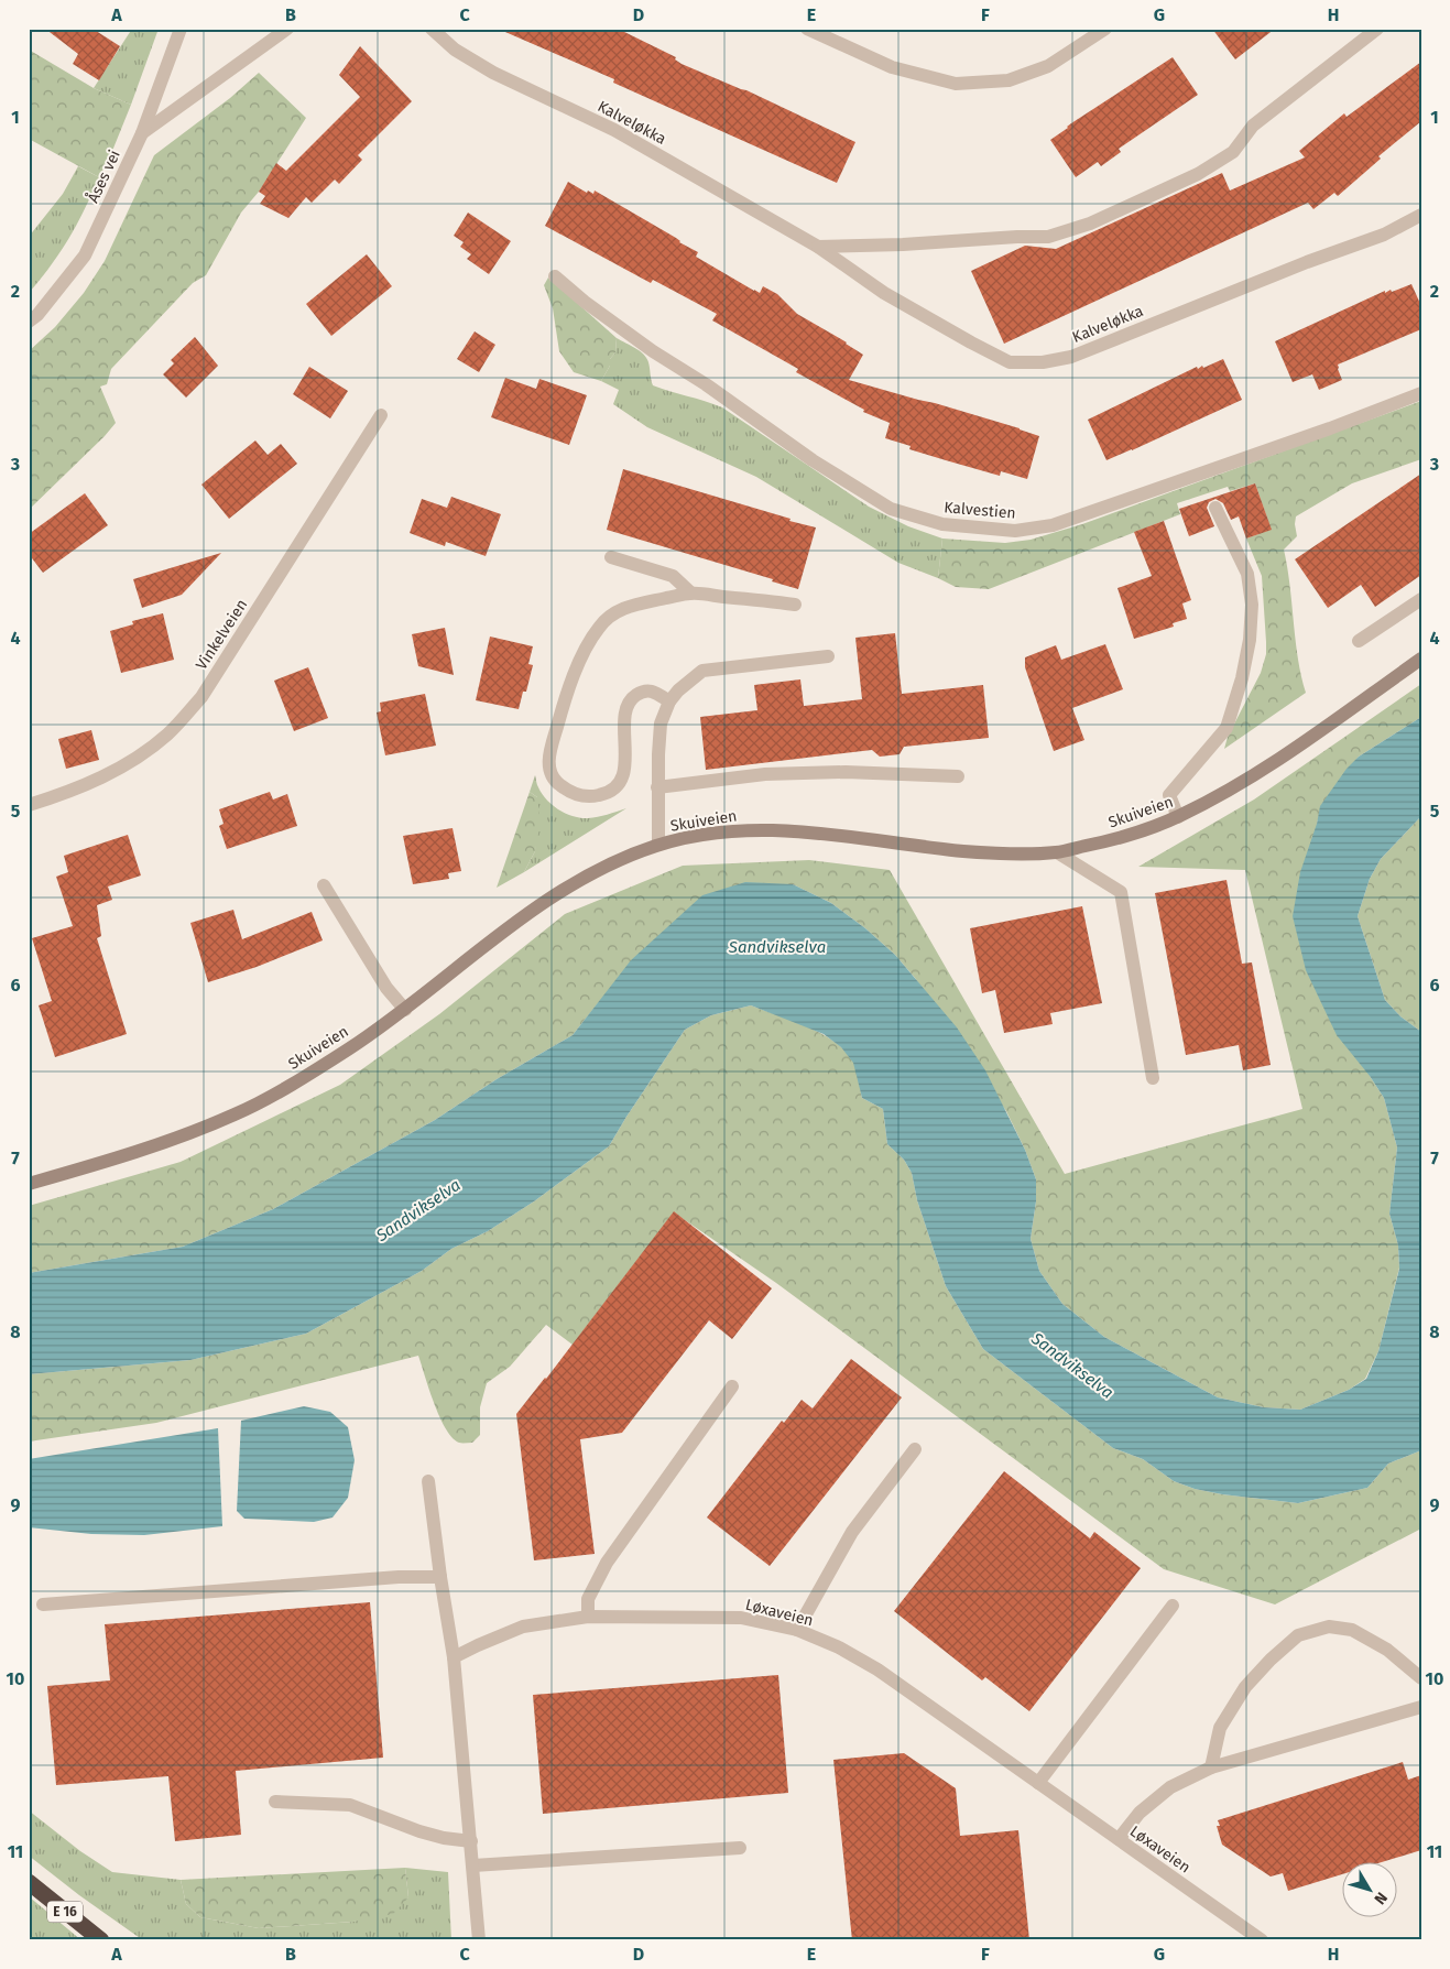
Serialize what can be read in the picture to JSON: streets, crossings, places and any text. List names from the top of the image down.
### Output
{
  "streets": {
    "highway": ["E 16"],
    "main road": ["Skuiveien"],
    "street": [
      "Kalveløkka",
      "Åses vei",
      "Kalvestien",
      "Vinkelveien",
      "Løxaveien"
    ]
  },
  "water": ["Sandvikselva"],
  "north": "bottom right",
  "grid": {
    "columns": [
      "A",
      "B",
      "C",
      "D",
      "E",
      "F",
      "G",
      "H"
    ],
    "rows": [
      "1",
      "2",
      "3",
      "4",
      "5",
      "6",
      "7",
      "8",
      "9",
      "10",
      "11"
    ]
  }
}
